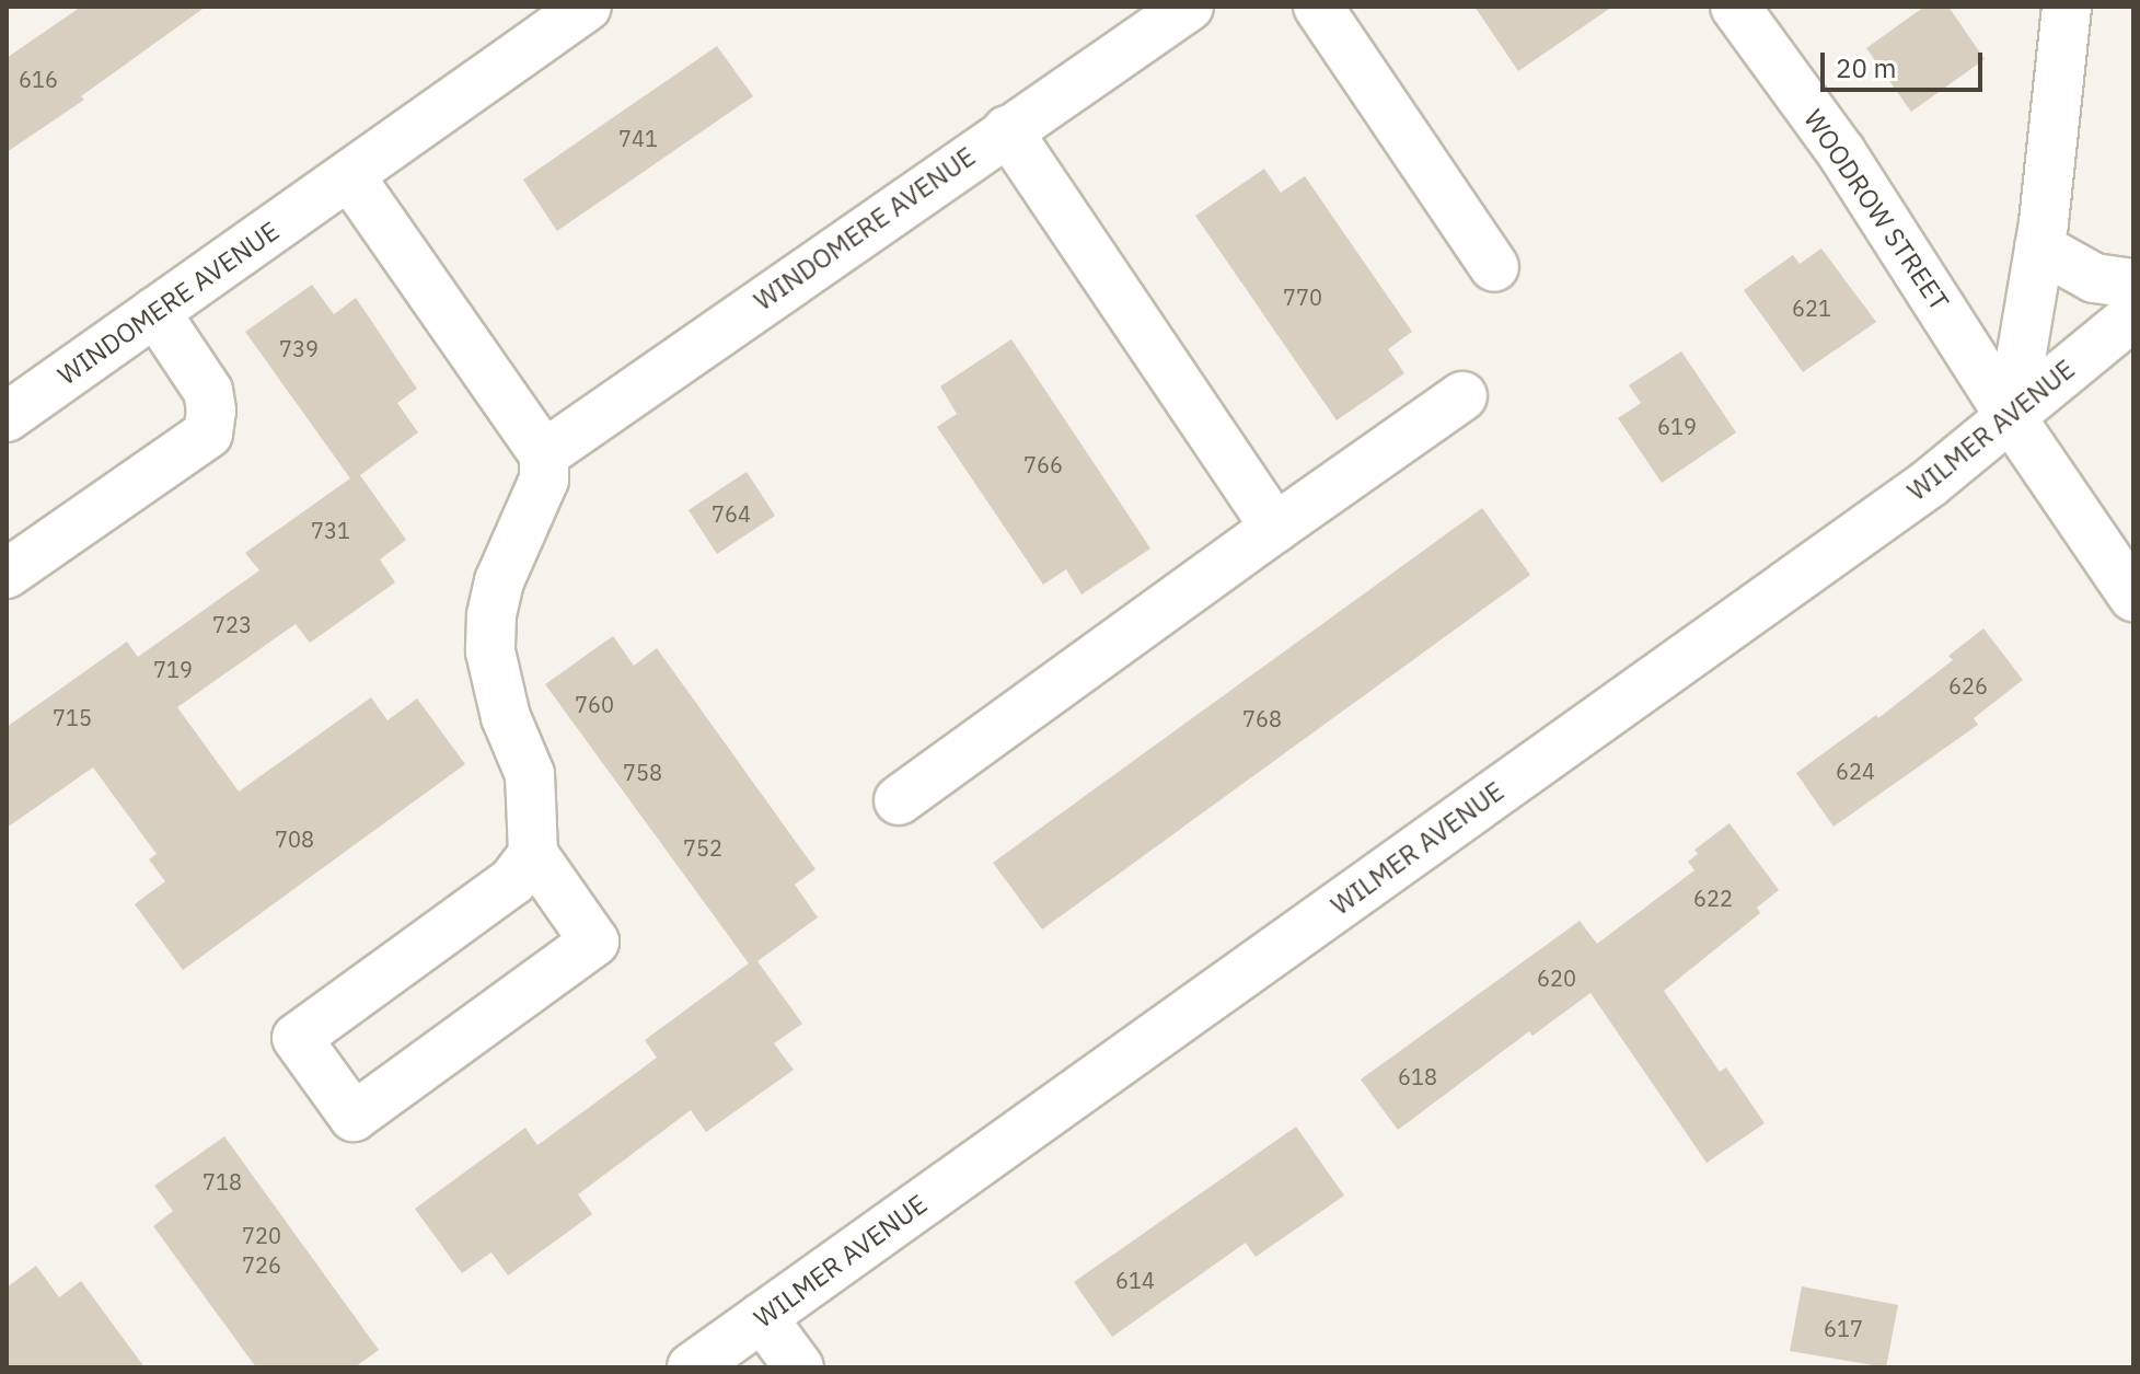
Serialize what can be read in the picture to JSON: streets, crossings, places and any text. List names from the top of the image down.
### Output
{
  "streets": {
    "street": ["WOODROW STREET", "WINDOMERE AVENUE", "WILMER AVENUE"]
  },
  "crossings": [
    ["WOODROW STREET", "WILMER AVENUE"]
  ],
  "house_numbers": [
    "616",
    "741",
    "770",
    "621",
    "739",
    "619",
    "766",
    "764",
    "731",
    "723",
    "719",
    "626",
    "760",
    "715",
    "768",
    "624",
    "758",
    "708",
    "752",
    "622",
    "620",
    "618",
    "718",
    "720",
    "726",
    "614",
    "617"
  ],
  "scale_bar": "20 m"
}
